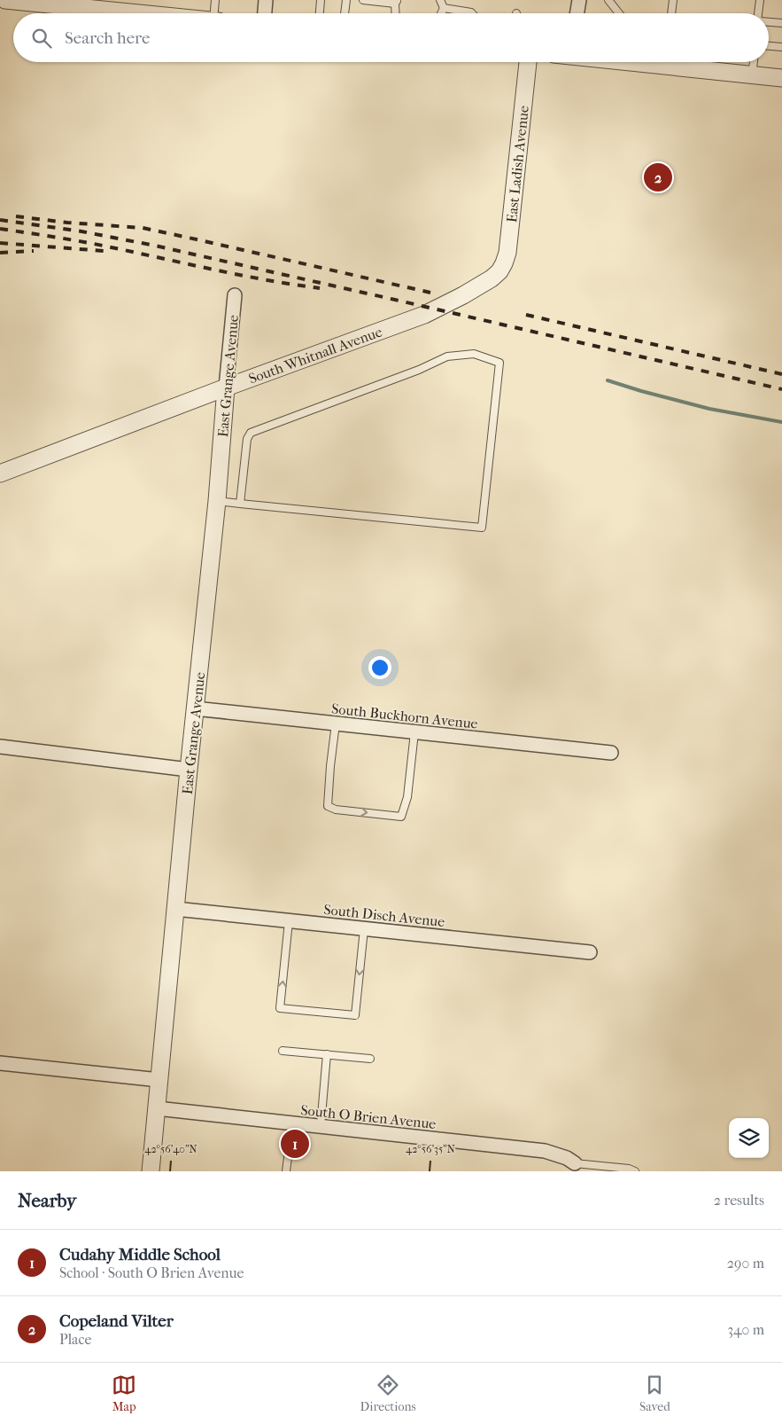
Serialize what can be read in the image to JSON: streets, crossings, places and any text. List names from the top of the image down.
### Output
{
  "streets": {
    "street": [
      "East Ladish Avenue",
      "South Whitnall Avenue",
      "East Grange Avenue",
      "South Buckhorn Avenue",
      "South Disch Avenue",
      "South O Brien Avenue"
    ]
  },
  "crossings": [
    ["East Ladish Avenue", "South Whitnall Avenue"],
    ["South Whitnall Avenue", "East Grange Avenue"],
    ["East Grange Avenue", "South Buckhorn Avenue"],
    ["East Grange Avenue", "South Disch Avenue"],
    ["East Grange Avenue", "South O Brien Avenue"]
  ],
  "page": {
    "search": "Search here",
    "pins": ["2", "1"],
    "heading": ["Nearby", "2 results"],
    "list": [
      {
        "mark": "1",
        "name": "Cudahy Middle School",
        "note": "School · South O Brien Avenue",
        "value": "290 m"
      },
      {
        "mark": "2",
        "name": "Copeland Vilter",
        "note": "Place",
        "value": "340 m"
      }
    ],
    "nav": ["Map", "Directions", "Saved"]
  },
  "coordinates": ["42°56'40\"N", "42°56'35\"N"]
}
